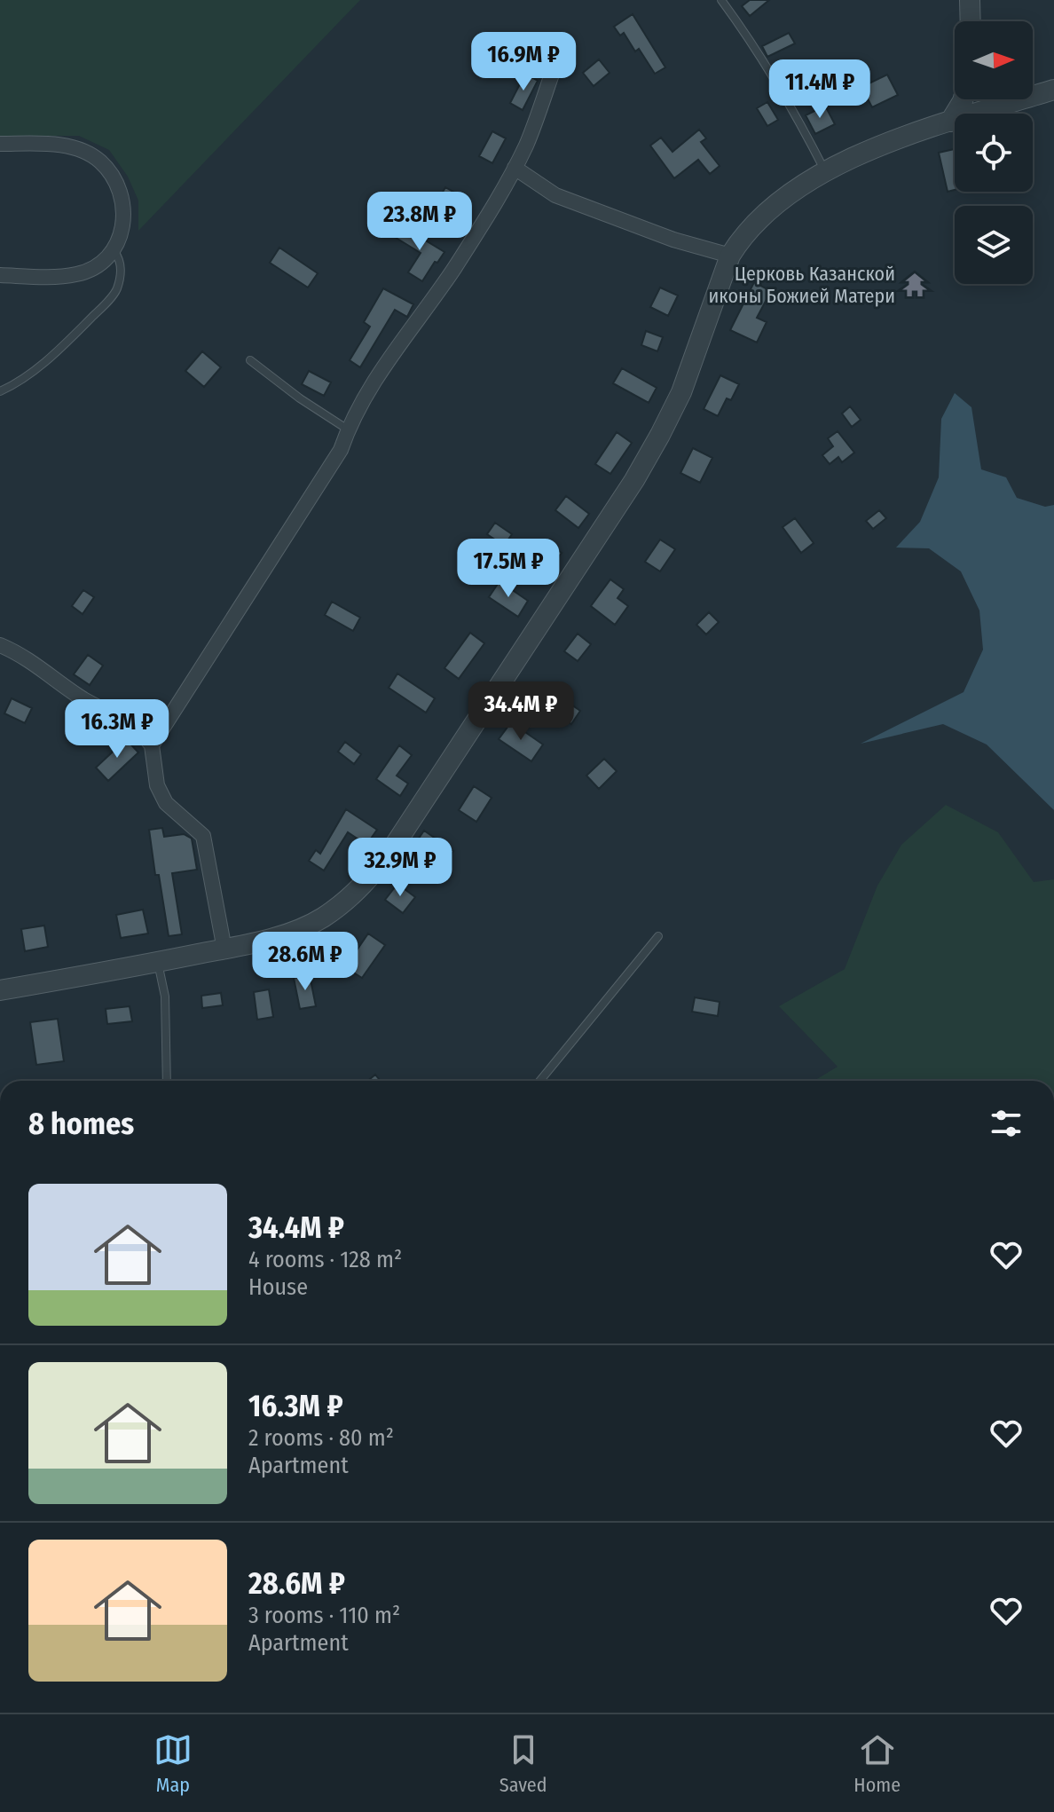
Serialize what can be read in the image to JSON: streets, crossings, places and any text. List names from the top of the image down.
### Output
{
  "places": {
    "temple": ["Церковь Казанской иконы Божией Матери"]
  },
  "north": "right",
  "page": {
    "price": [
      "16.9M ₽",
      "11.4M ₽",
      "23.8M ₽",
      "17.5M ₽",
      "34.4M ₽",
      "16.3M ₽",
      "32.9M ₽",
      "28.6M ₽"
    ],
    "heading": "8 homes",
    "list": [
      {
        "name": "34.4M ₽",
        "note": "4 rooms · 128 m² · House"
      },
      {
        "name": "16.3M ₽",
        "note": "2 rooms · 80 m² · Apartment"
      },
      {
        "name": "28.6M ₽",
        "note": "3 rooms · 110 m² · Apartment"
      }
    ],
    "tabs": ["Map", "Saved", "Home"]
  }
}
